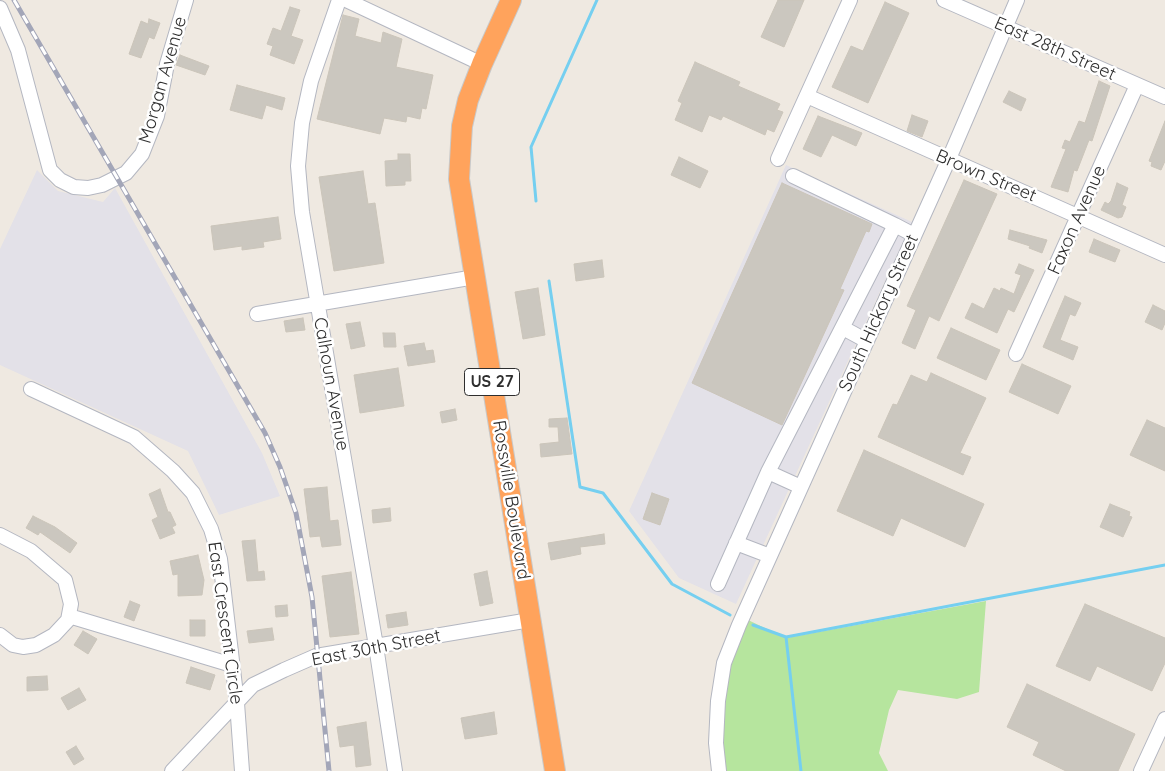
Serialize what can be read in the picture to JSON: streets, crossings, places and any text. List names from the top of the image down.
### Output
{
  "streets": {
    "highway": ["US 27", "Rossville Boulevard"],
    "street": [
      "East 28th Street",
      "Morgan Avenue",
      "Brown Street",
      "Faxon Avenue",
      "South Hickory Street",
      "Calhoun Avenue",
      "East Crescent Circle",
      "East 30th Street"
    ]
  },
  "crossings": [
    ["East 28th Street", "Faxon Avenue"],
    ["East 28th Street", "South Hickory Street"],
    ["Brown Street", "Faxon Avenue"],
    ["Brown Street", "South Hickory Street"],
    ["Calhoun Avenue", "East 30th Street"],
    ["Rossville Boulevard", "East 30th Street"],
    ["East Crescent Circle", "East 30th Street"]
  ]
}
